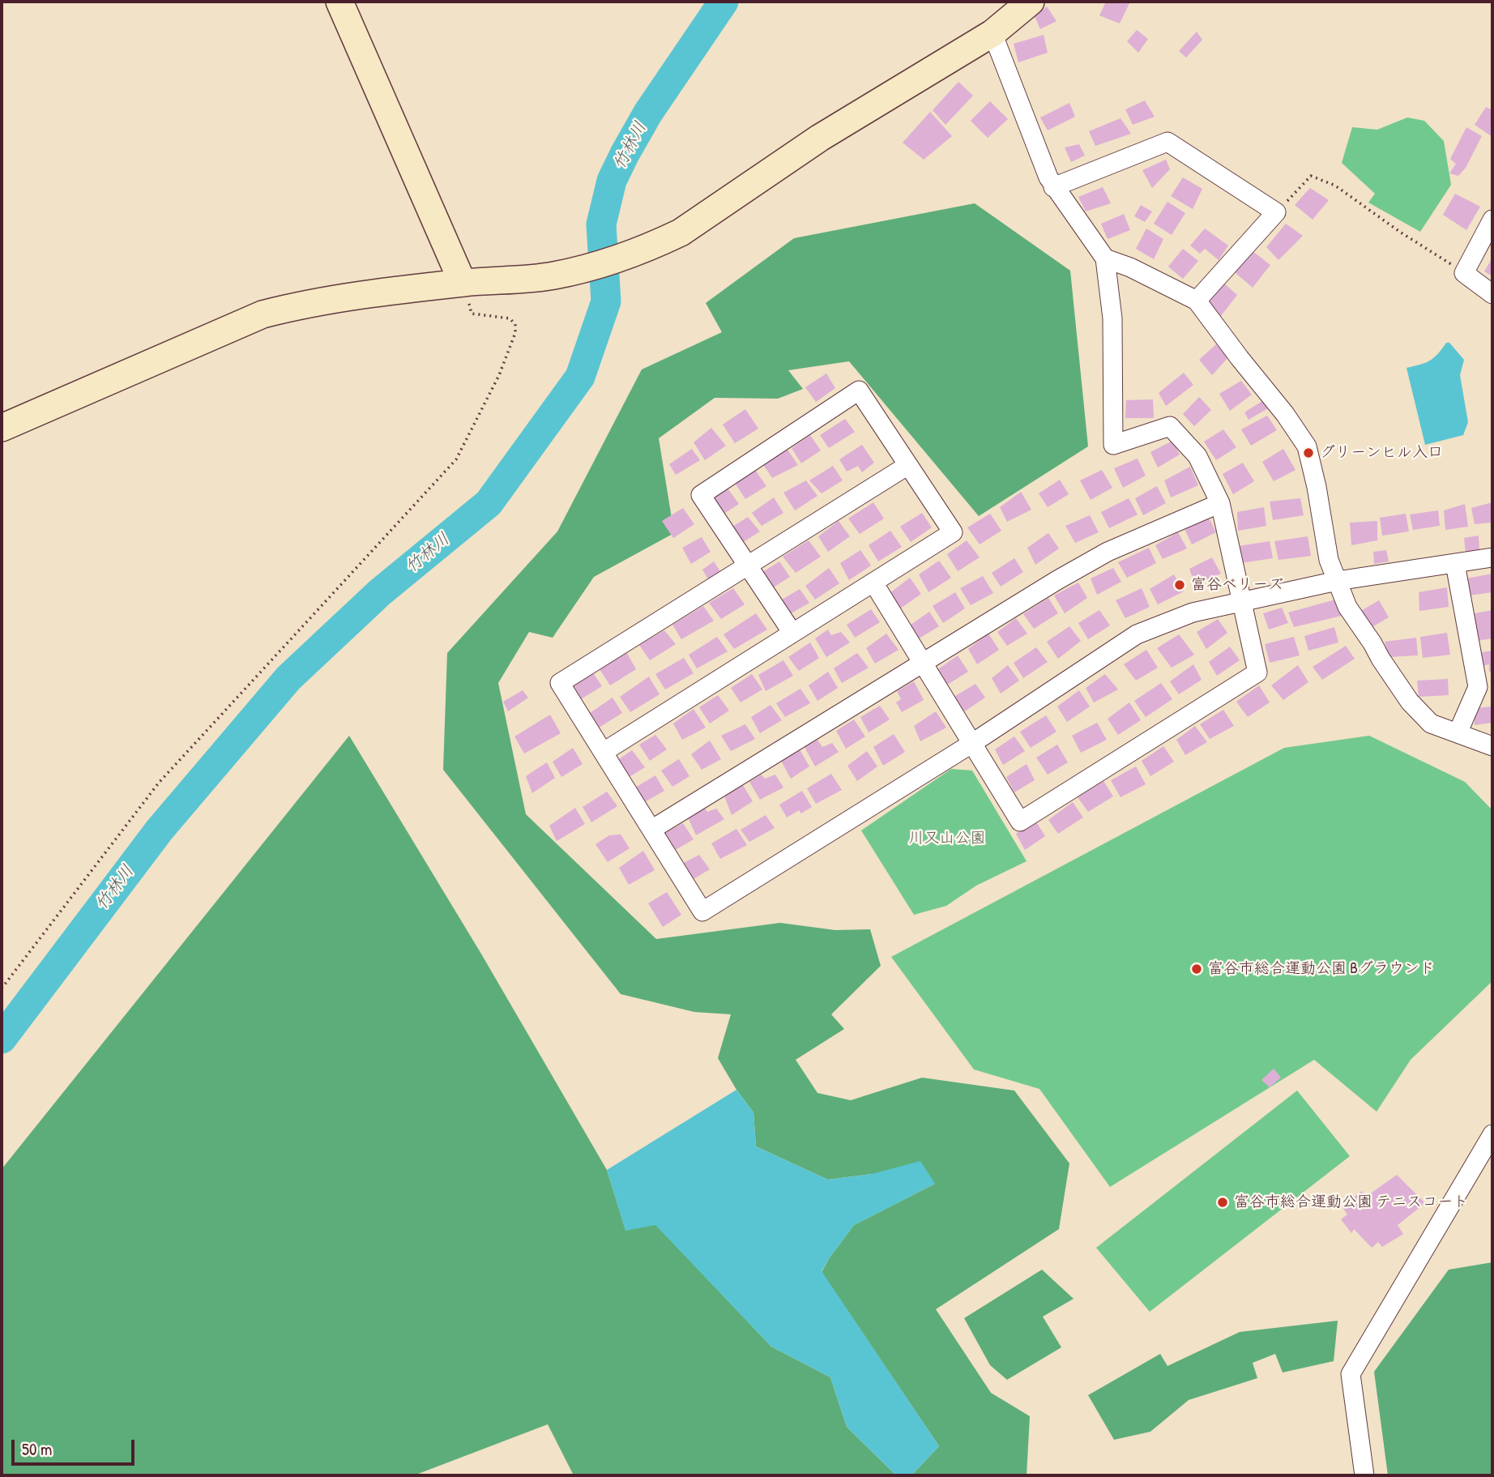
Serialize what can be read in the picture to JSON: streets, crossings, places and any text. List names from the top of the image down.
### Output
{
  "water": ["竹林川"],
  "parks": ["川又山公園"],
  "places": [
    "グリーンヒル入口",
    "富谷ベリーズ",
    "富谷市総合運動公園 Bグラウンド",
    "富谷市総合運動公園 テニスコート"
  ],
  "scale_bar": "50 m"
}
